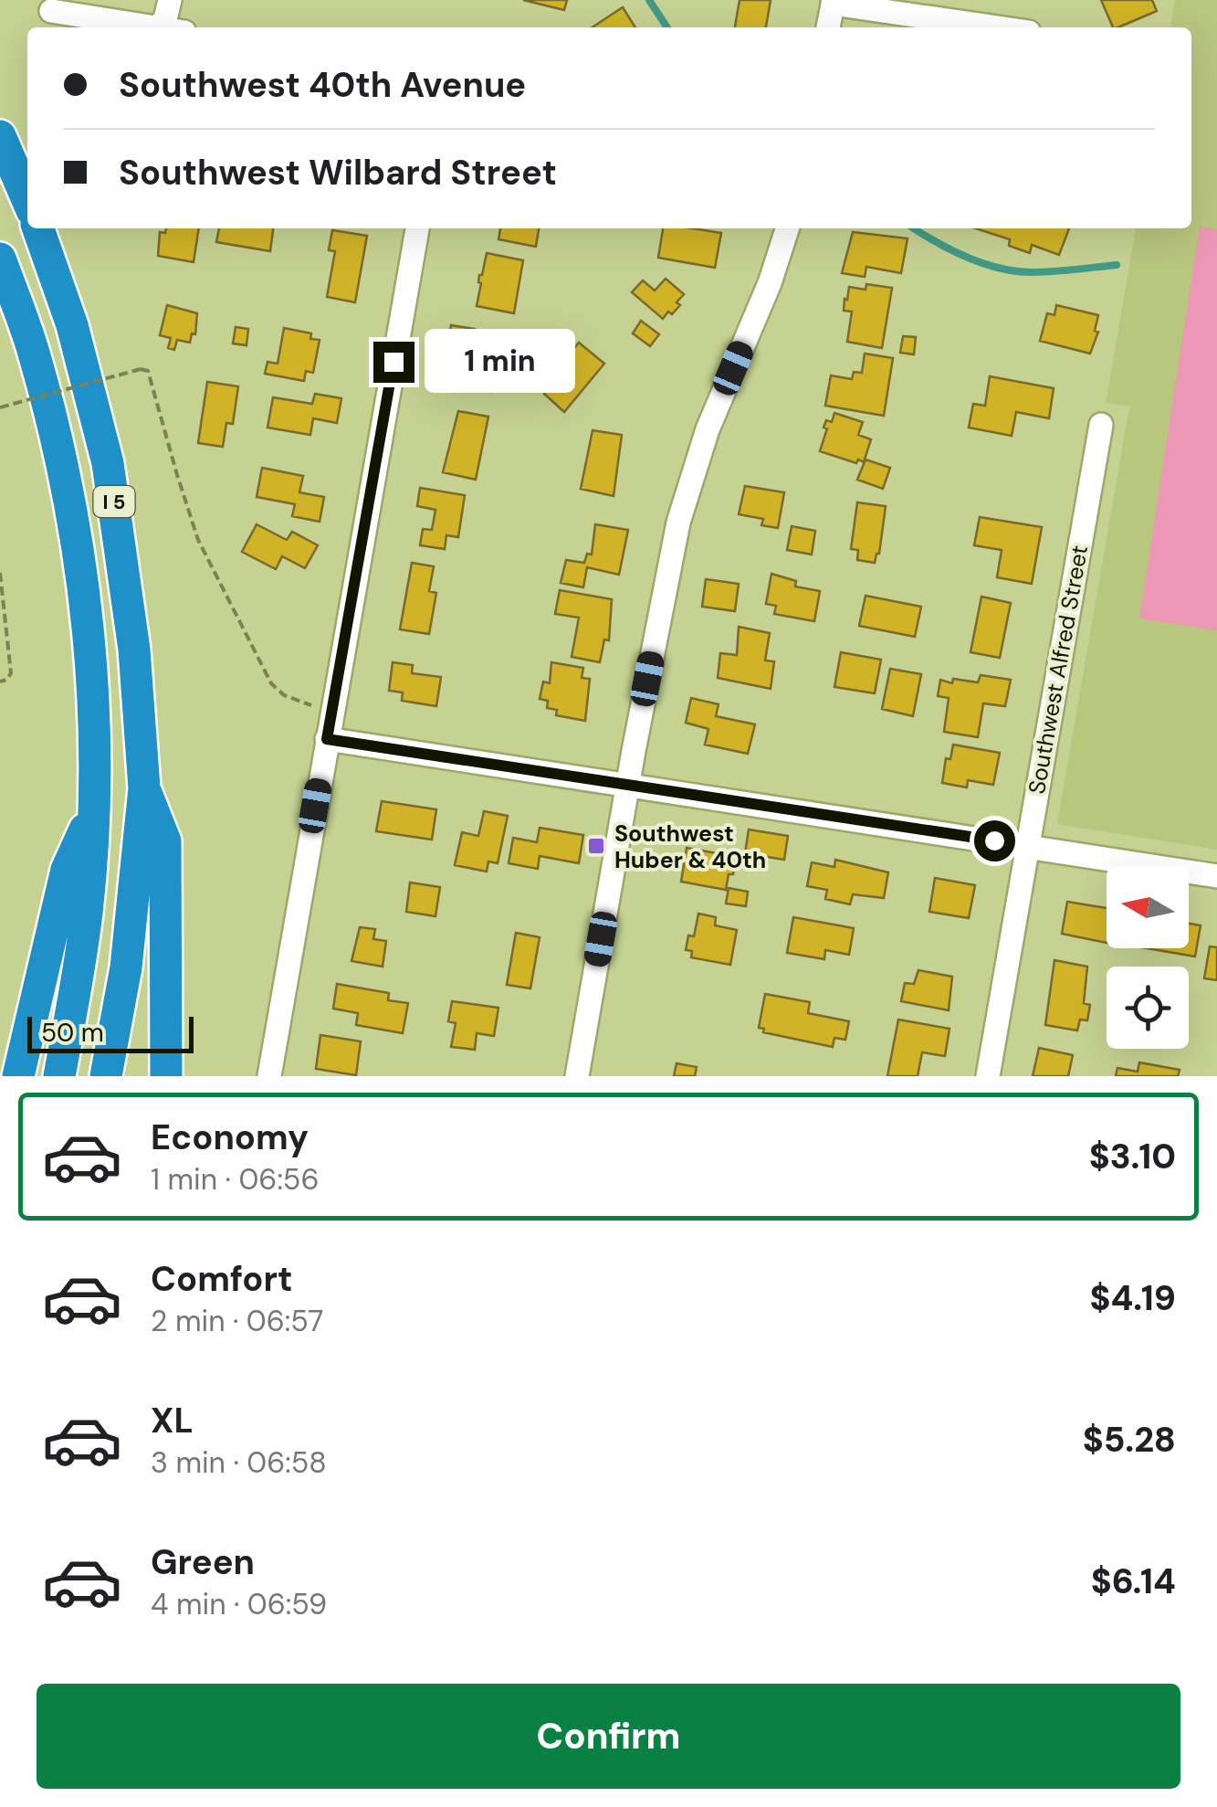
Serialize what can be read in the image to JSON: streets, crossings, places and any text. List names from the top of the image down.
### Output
{
  "streets": {
    "highway": ["I 5"],
    "street": ["Southwest Alfred Street"]
  },
  "places": {
    "transit": ["Southwest Huber & 40th"]
  },
  "scale_bar": "50 m",
  "north": "left",
  "page": {
    "banner": ["Southwest 40th Avenue", "Southwest Wilbard Street"],
    "bubble": "1 min",
    "scale": "50 m",
    "list": [
      {
        "name": "Economy",
        "note": "1 min · 06:56",
        "value": "$3.10"
      },
      {
        "name": "Comfort",
        "note": "2 min · 06:57",
        "value": "$4.19"
      },
      {
        "name": "XL",
        "note": "3 min · 06:58",
        "value": "$5.28"
      },
      {
        "name": "Green",
        "note": "4 min · 06:59",
        "value": "$6.14"
      }
    ],
    "buttons": "Confirm"
  }
}
